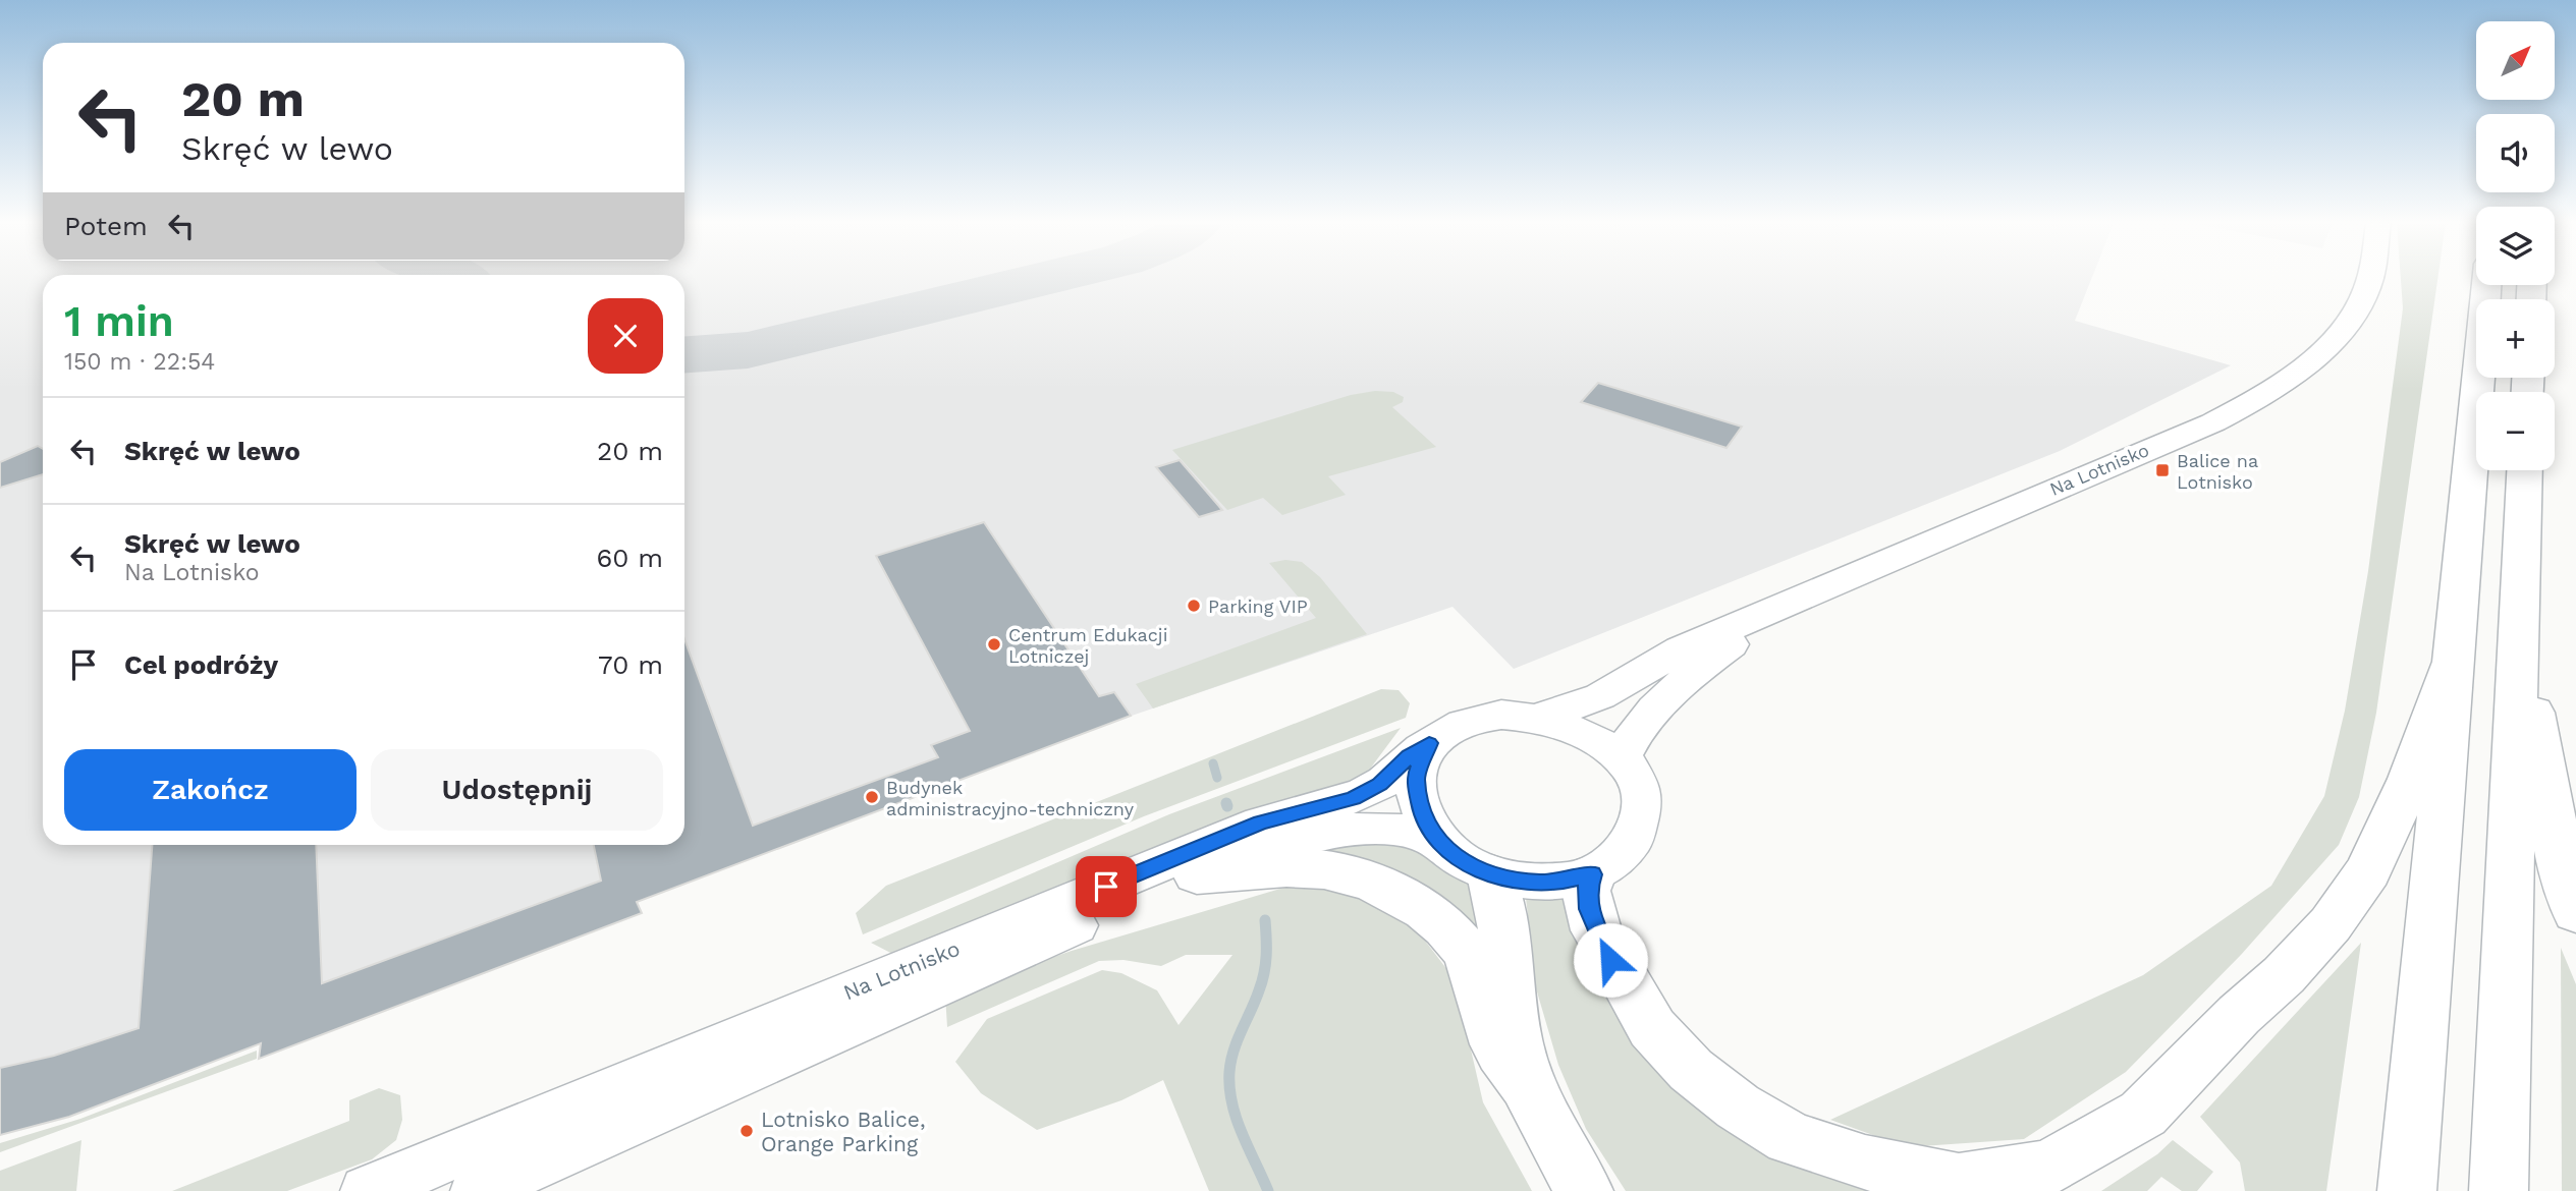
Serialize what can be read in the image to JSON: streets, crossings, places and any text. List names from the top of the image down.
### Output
{
  "streets": {
    "main road": ["Na Lotnisko"]
  },
  "places": {
    "transit": ["Balice na Lotnisko"],
    "other": [
      "Parking VIP",
      "Centrum Edukacji Lotniczej",
      "Budynek administracyjno-techniczny",
      "Lotnisko Balice, Orange Parking"
    ]
  },
  "north": "top right",
  "page": {
    "map_buttons": ["+", "−"],
    "turn": ["20 m", "Skręć w lewo"],
    "then": "Potem",
    "heading": ["1 min", "150 m · 22:54"],
    "list": [
      {
        "name": "Skręć w lewo",
        "value": "20 m"
      },
      {
        "name": "Skręć w lewo",
        "note": "Na Lotnisko",
        "value": "60 m"
      },
      {
        "name": "Cel podróży",
        "value": "70 m"
      }
    ],
    "buttons": ["Zakończ", "Udostępnij"]
  }
}
